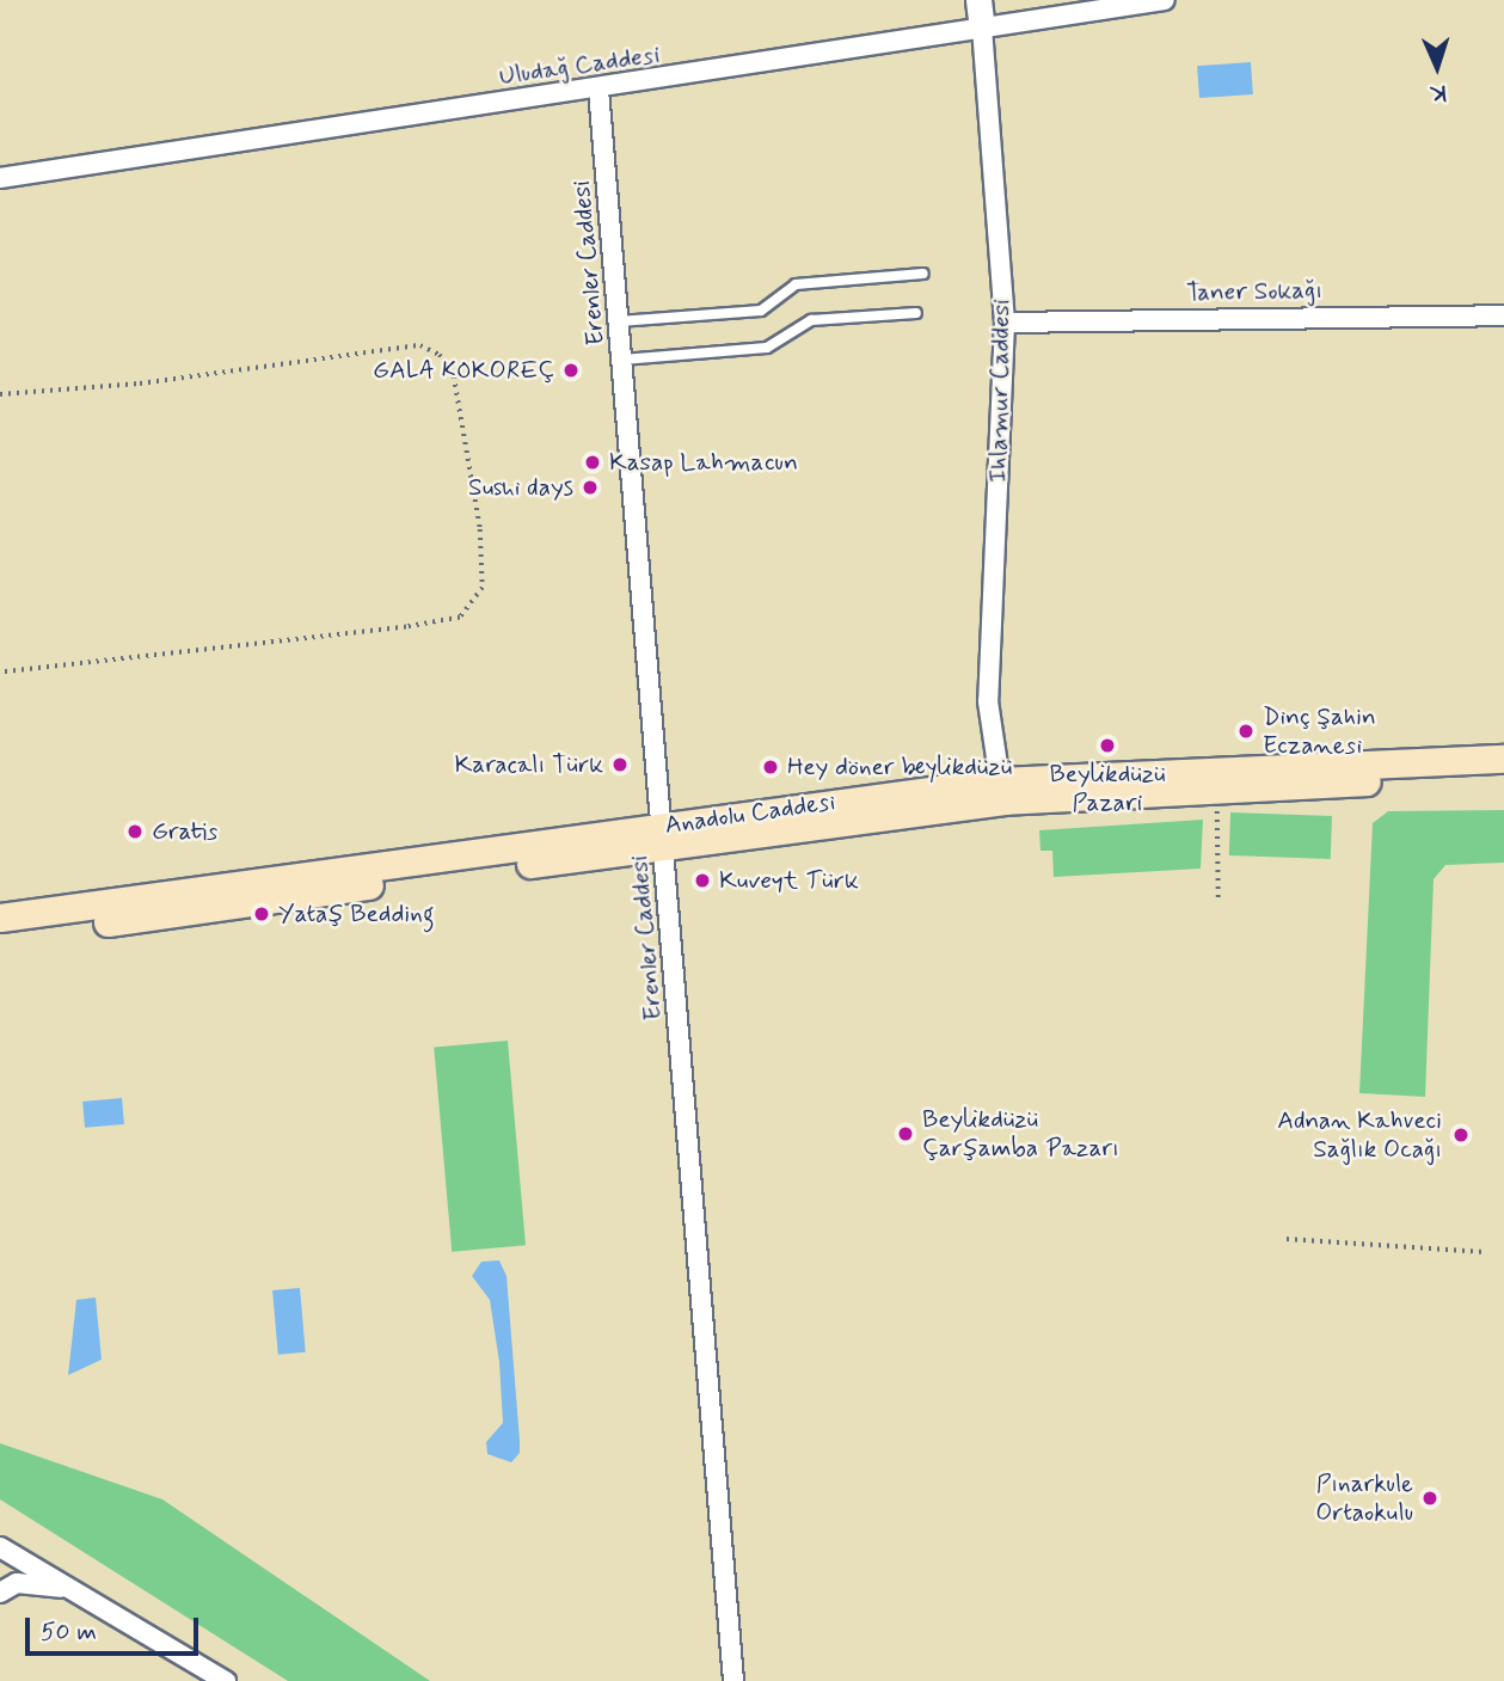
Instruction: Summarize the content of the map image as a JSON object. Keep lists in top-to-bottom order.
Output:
{
  "streets": {
    "main road": ["Anadolu Caddesi"],
    "street": [
      "Uludağ Caddesi",
      "Erenler Caddesi",
      "Taner Sokağı",
      "Ihlamur Caddesi"
    ]
  },
  "crossings": [
    ["Uludağ Caddesi", "Erenler Caddesi"],
    ["Uludağ Caddesi", "Ihlamur Caddesi"],
    ["Erenler Caddesi", "Anadolu Caddesi"],
    ["Taner Sokağı", "Ihlamur Caddesi"],
    ["Ihlamur Caddesi", "Anadolu Caddesi"]
  ],
  "places": [
    "GALA KOKOREÇ",
    "Kasap Lahmacun",
    "Sushi days",
    "Dinç Şahin Eczanesi",
    "Beylikdüzü Pazari",
    "Karacalı Türk",
    "Hey döner beylikdüzü",
    "Gratis",
    "Kuveyt Türk",
    "Yataş Bedding",
    "Beylikdüzü Çarşamba Pazarı",
    "Adnan Kahveci Sağlık Ocağı",
    "Pınarkule Ortaokulu"
  ],
  "scale_bar": "50 m",
  "north": "bottom"
}
